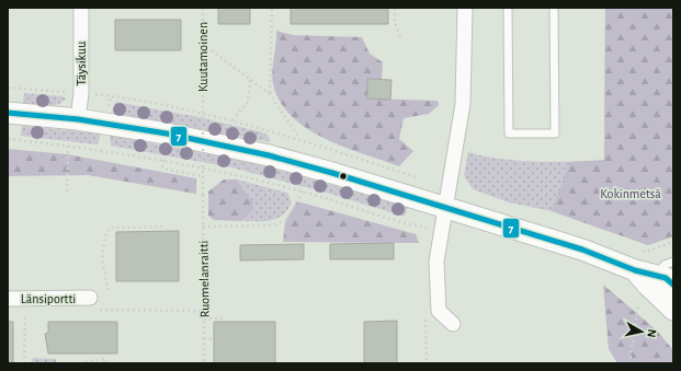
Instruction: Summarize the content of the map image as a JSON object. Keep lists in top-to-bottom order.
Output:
{
  "streets": {
    "street": ["Täysikuu", "Länsiportti"],
    "path": ["Kuutamoinen", "Ruomelanraitti"]
  },
  "crossings": [
    ["Kuutamoinen", "Ruomelanraitti"]
  ],
  "parks": ["Kokinmetsä"],
  "lines": ["transit line 7"],
  "north": "right"
}
